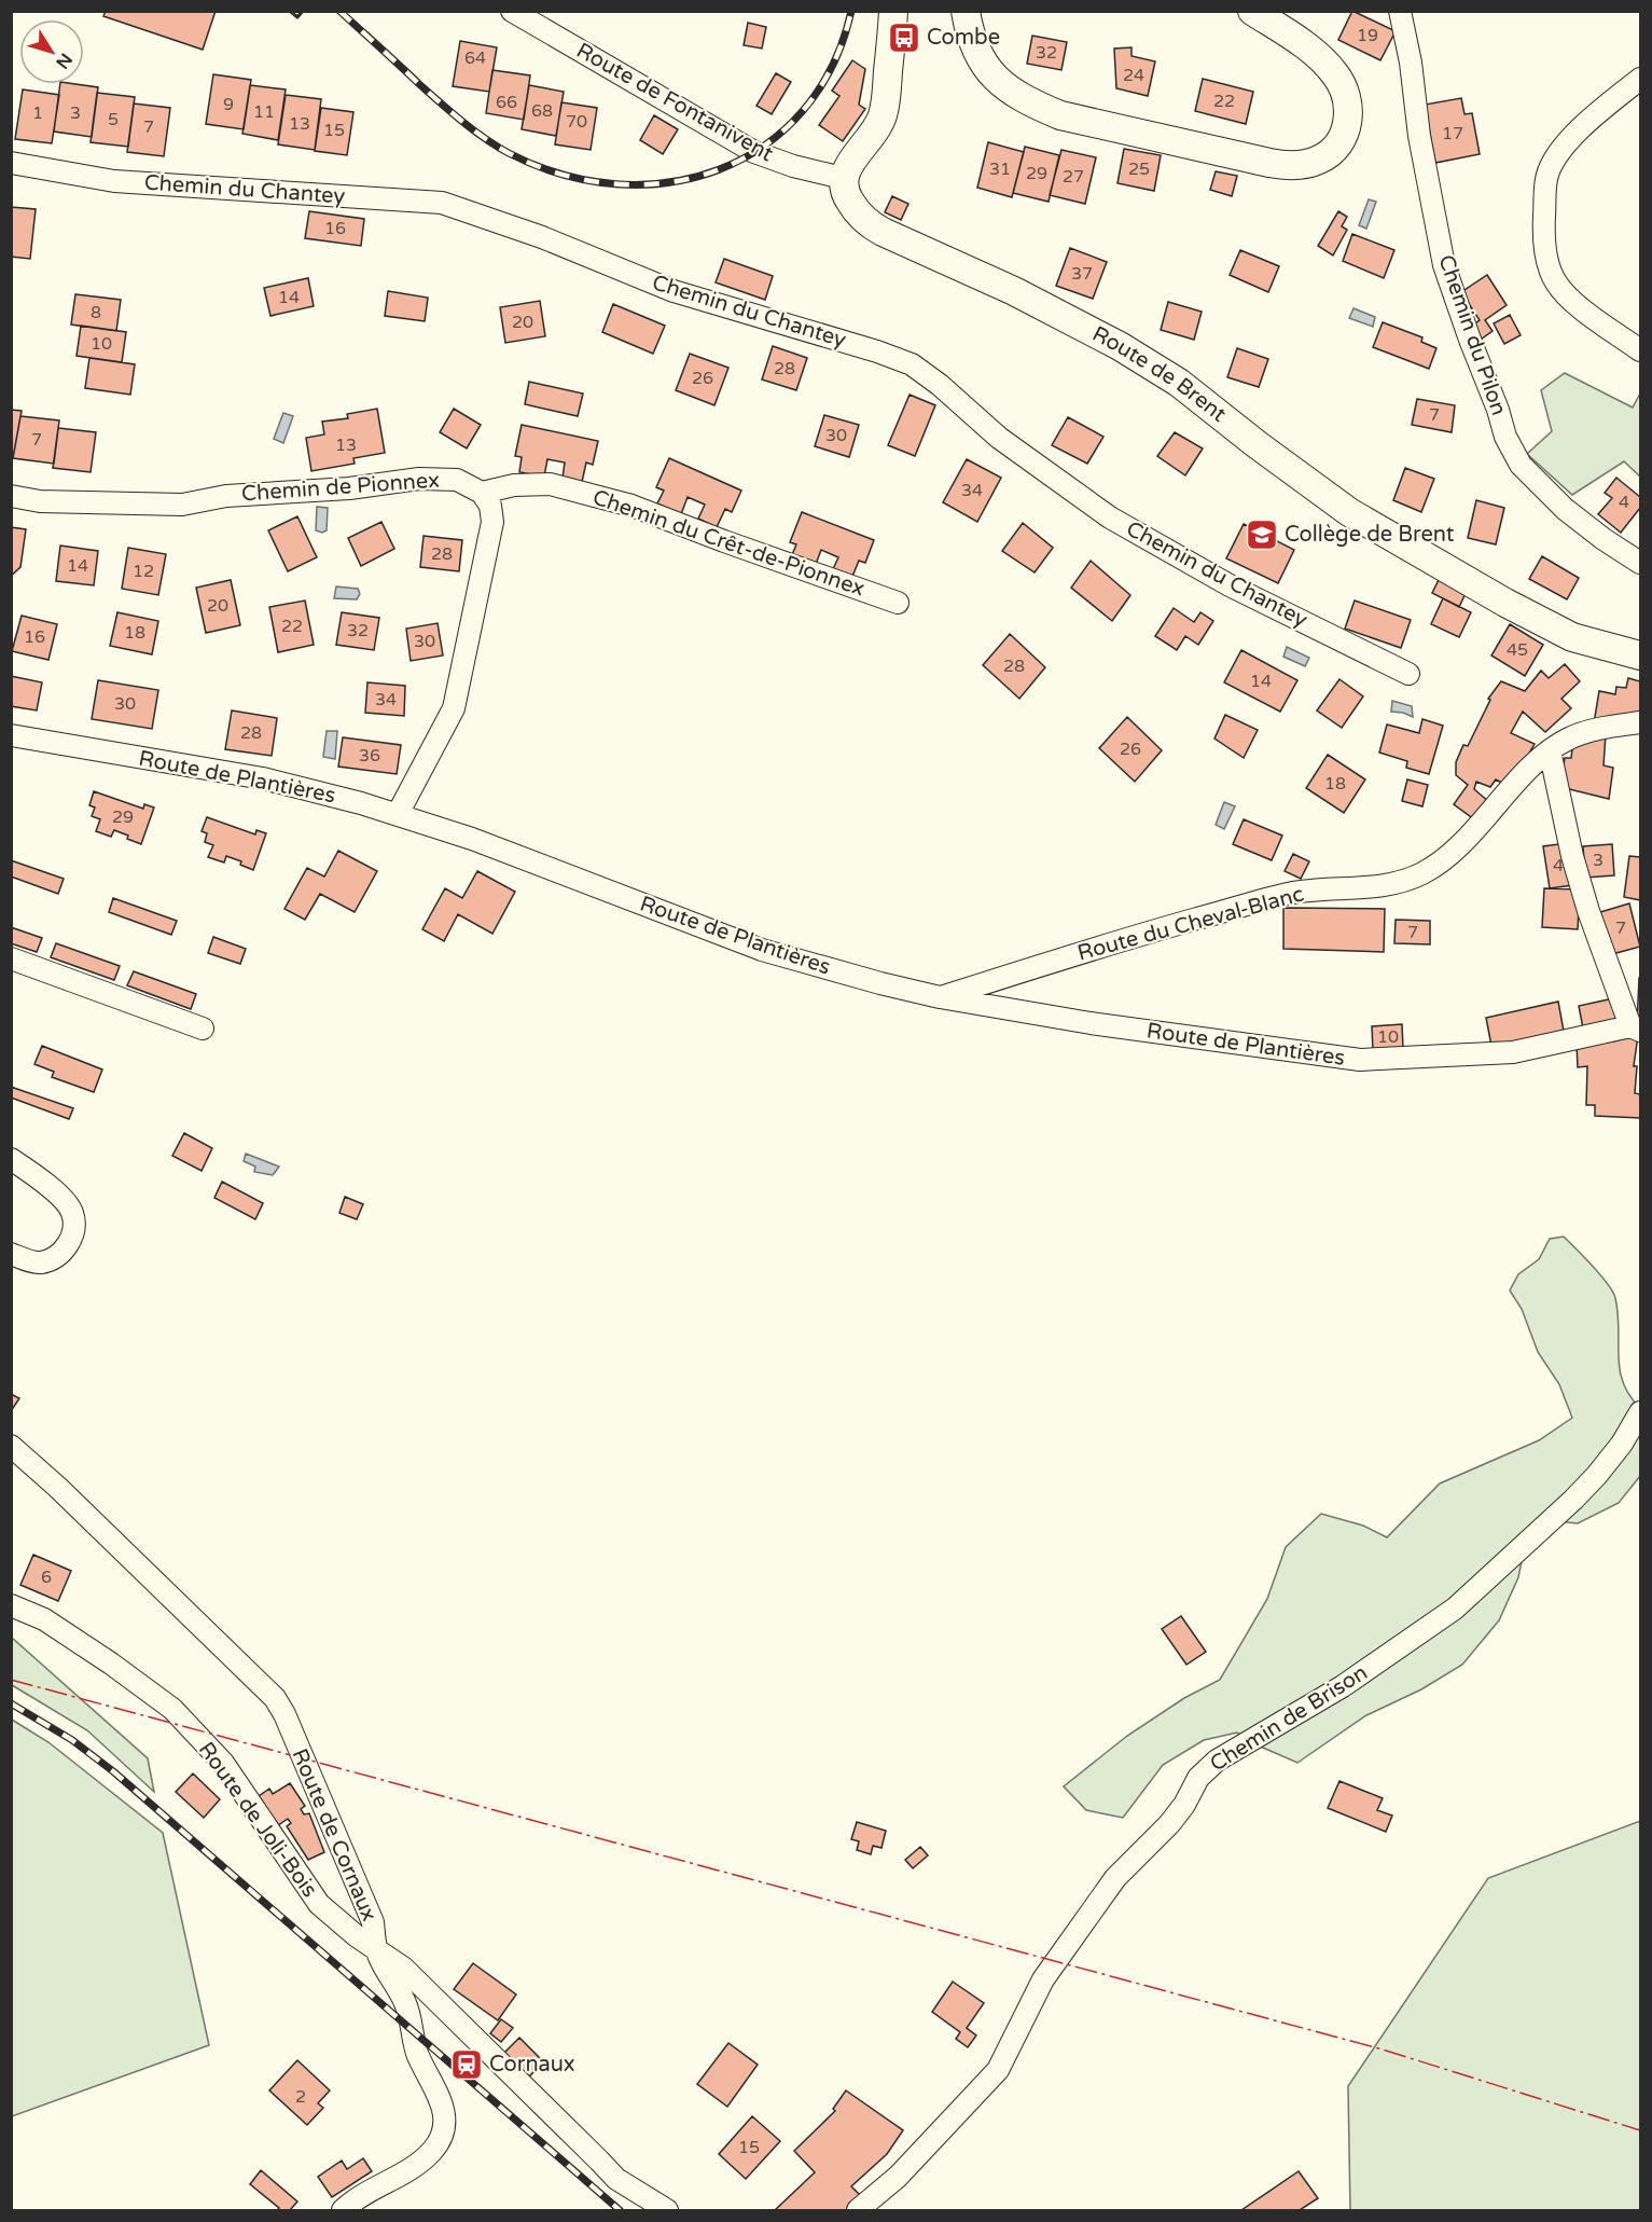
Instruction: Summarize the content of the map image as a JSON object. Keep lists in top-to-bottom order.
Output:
{
  "streets": {
    "main road": ["Route de Brent"],
    "street": [
      "Route de Fontanivent",
      "Chemin du Chantey",
      "Chemin du Pilon",
      "Chemin de Pionnex",
      "Chemin du Crêt-de-Pionnex",
      "Route de Plantières",
      "Route du Cheval-Blanc",
      "Chemin de Brison",
      "Route de Joli-Bois",
      "Route de Cornaux"
    ]
  },
  "crossings": [
    ["Route de Fontanivent", "Route de Brent"],
    ["Chemin de Pionnex", "Chemin du Crêt-de-Pionnex"],
    ["Route de Plantières", "Route du Cheval-Blanc"],
    ["Route de Joli-Bois", "Route de Cornaux"]
  ],
  "places": {
    "bus stop": ["Combe"],
    "school or university": ["Collège de Brent"],
    "station": ["Cornaux"]
  },
  "house_numbers": [
    "19",
    "32",
    "64",
    "24",
    "22",
    "66",
    "9",
    "68",
    "11",
    "1",
    "3",
    "5",
    "70",
    "13",
    "7",
    "15",
    "17",
    "31",
    "25",
    "29",
    "27",
    "16",
    "37",
    "14",
    "8",
    "20",
    "10",
    "28",
    "26",
    "7",
    "30",
    "7",
    "13",
    "34",
    "4",
    "28",
    "14",
    "12",
    "20",
    "22",
    "32",
    "18",
    "16",
    "30",
    "45",
    "28",
    "14",
    "34",
    "30",
    "28",
    "26",
    "36",
    "18",
    "29",
    "3",
    "4",
    "7",
    "7",
    "10",
    "6",
    "2",
    "15"
  ],
  "north": "bottom right"
}
